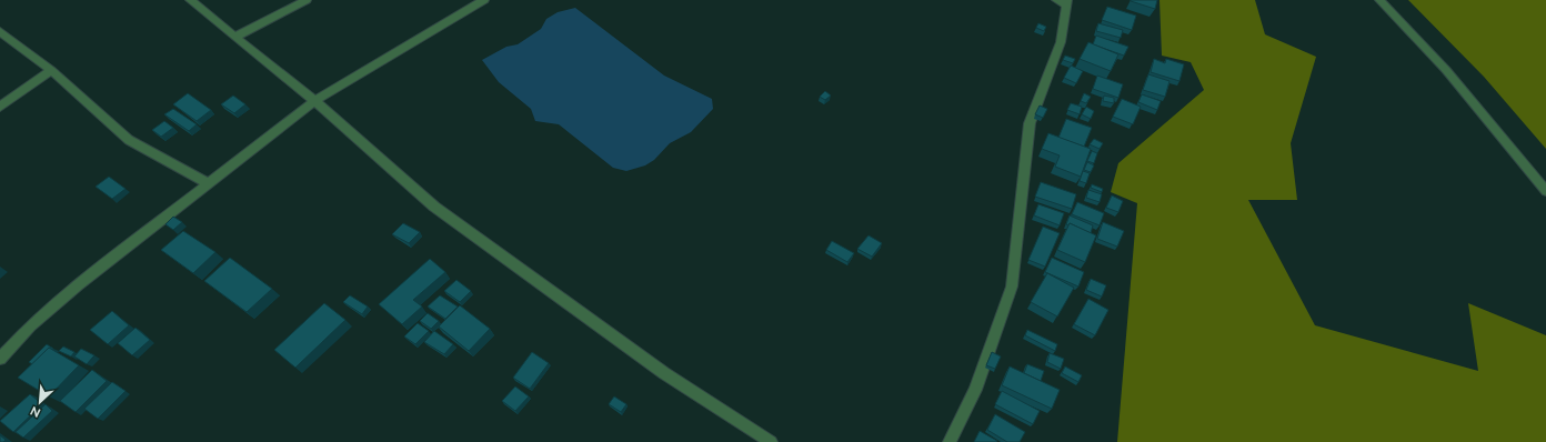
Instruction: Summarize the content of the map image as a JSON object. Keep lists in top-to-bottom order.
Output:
{
  "north": "bottom left"
}
